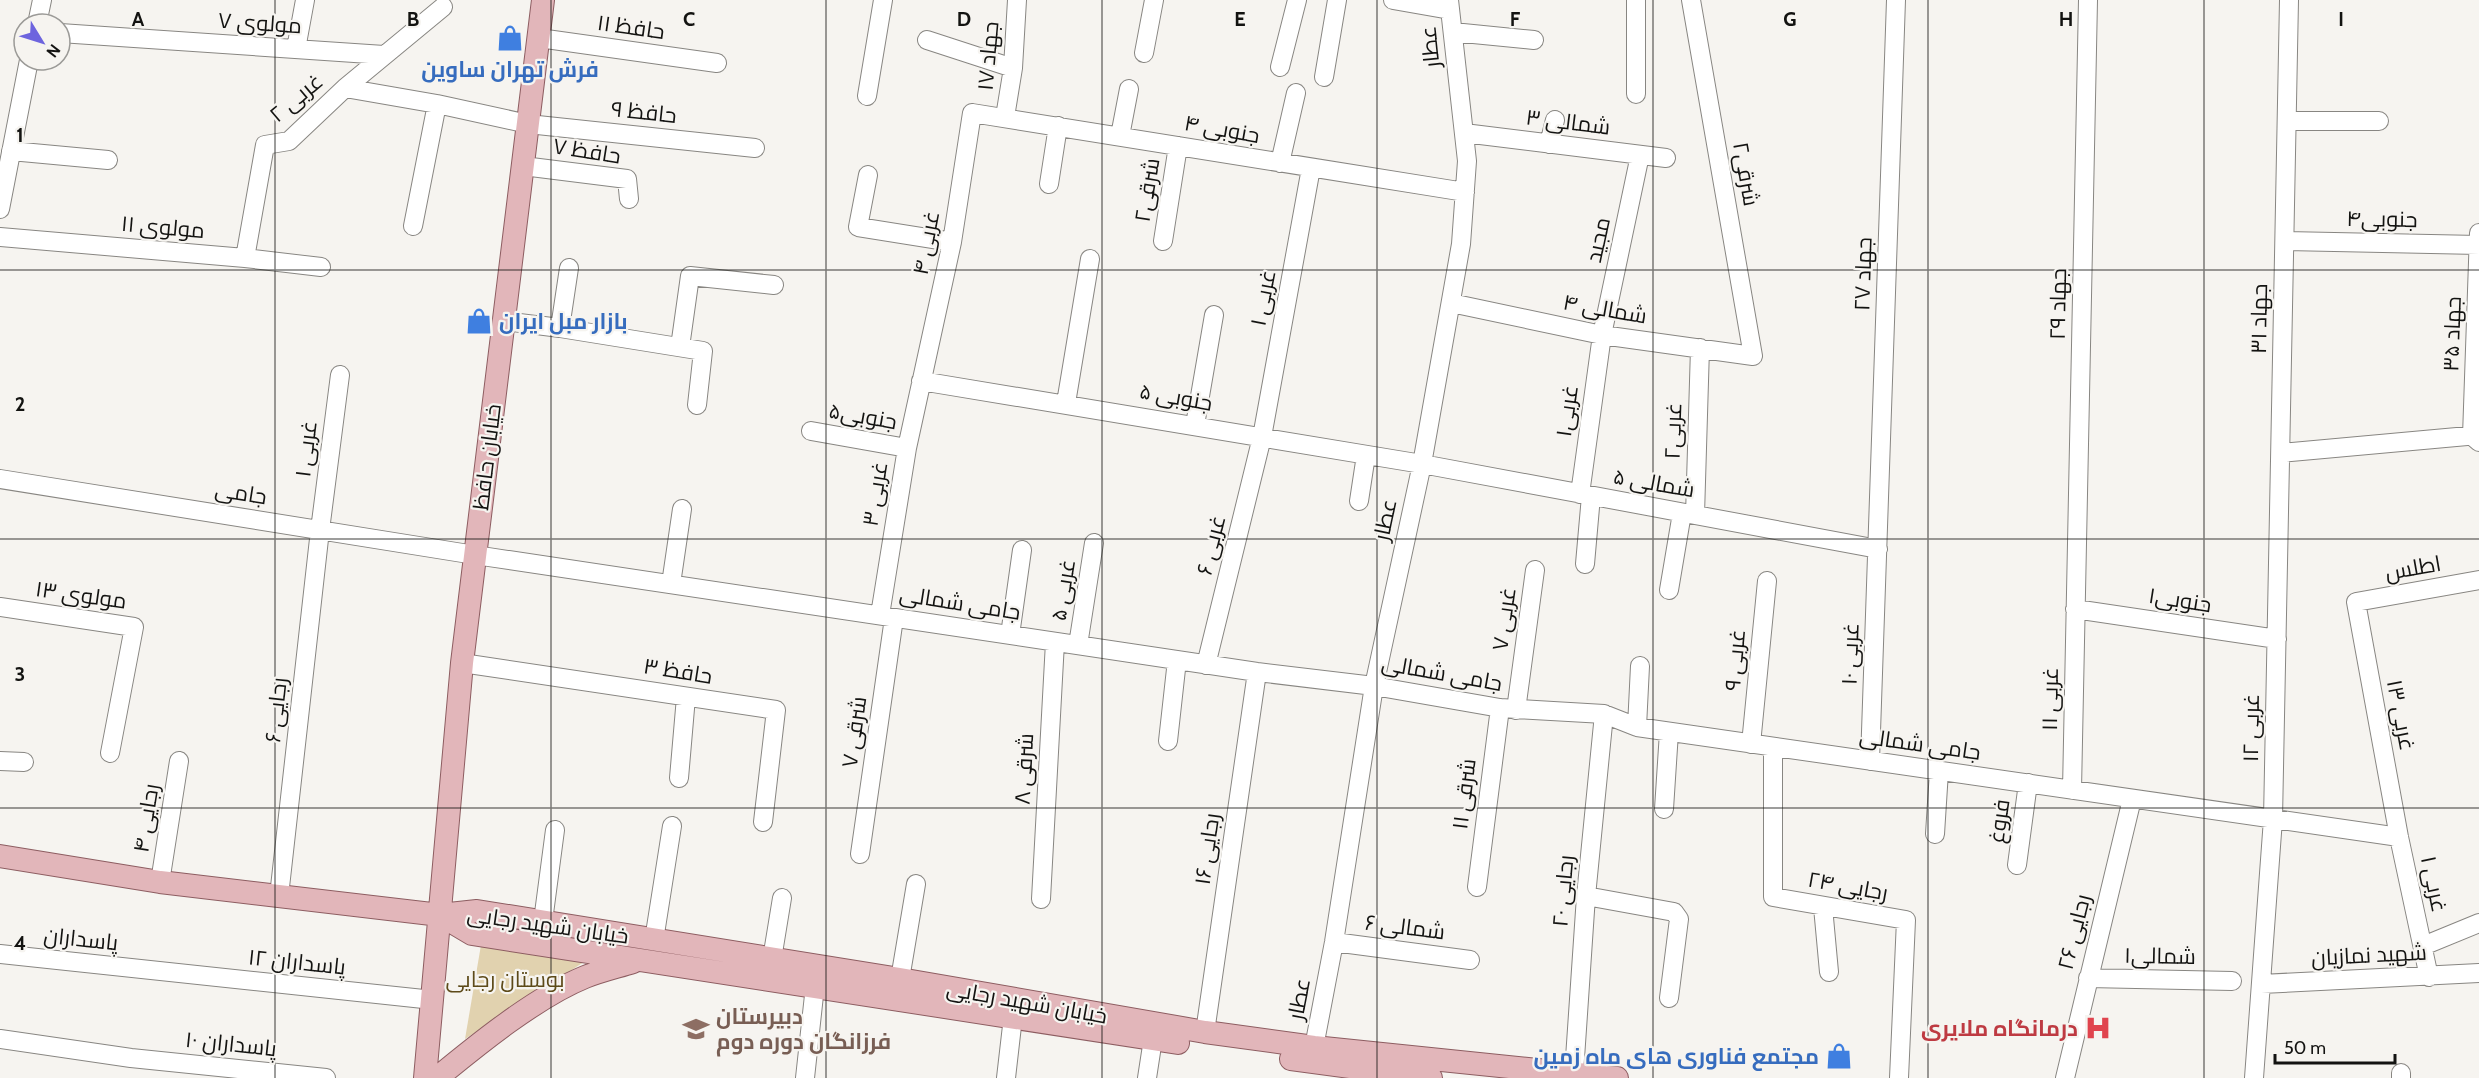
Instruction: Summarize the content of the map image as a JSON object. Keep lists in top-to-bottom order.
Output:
{
  "streets": {
    "main road": ["خیابان حافظ", "خیابان شهید رجایی"],
    "street": [
      "مولوی ۷",
      "حافظ ۱۱",
      "عطار",
      "جهاد ۱۷",
      "غربی ۲",
      "حافظ ۹",
      "شمالی ۳",
      "جنوبی ۴",
      "حافظ ۷",
      "شرقی۲",
      "جنوبی۴",
      "مولوی ۱۱",
      "مجید",
      "غربی ۴",
      "جهاد ۲۷",
      "غربی ۱",
      "جهاد ۲۹",
      "شمالی ۴",
      "جهاد ۳۱",
      "جهاد ۳۵",
      "جنوبی ۵",
      "غربی۱",
      "جنوبی۵",
      "غربی۲",
      "شمالی ۵",
      "جامی",
      "غربی ۳",
      "غربی ۶",
      "اطلس",
      "غربی ۵",
      "مولوی ۱۳",
      "جنوبی۱",
      "جامی شمالی",
      "غربی ۷",
      "غربی ۱۰",
      "غربی ۹",
      "حافظ ۳",
      "غربی ۱۱",
      "رجایی ۶",
      "غربی ۱۳",
      "غربی ۱۲",
      "شرقی ۷",
      "شرقی ۸",
      "شرقی ۱۱",
      "رجایی ۴",
      "فروغ",
      "رجایی ۱۶",
      "رجایی ۲۴",
      "رجایی ۲۰",
      "شمالی ۶",
      "رجایی ۲۶",
      "پاسداران",
      "شهید نمازیان",
      "شمالی۱",
      "پاسداران ۱۲",
      "پاسداران ۱۰"
    ]
  },
  "crossings": [
    ["مولوی ۷", "غربی ۲"],
    ["حافظ ۱۱", "خیابان حافظ"],
    ["عطار", "شمالی ۳"],
    ["عطار", "جنوبی ۴"],
    ["عطار", "شمالی ۴"],
    ["عطار", "جنوبی ۵"],
    ["عطار", "شمالی ۵"],
    ["عطار", "جامی شمالی"],
    ["عطار", "خیابان شهید رجایی"],
    ["عطار", "شمالی ۶"],
    ["جهاد ۱۷", "جنوبی ۴"],
    ["غربی ۲", "حافظ ۹"],
    ["غربی ۲", "مولوی ۱۱"],
    ["حافظ ۹", "خیابان حافظ"],
    ["شمالی ۳", "مجید"],
    ["جنوبی ۴", "شرقی۲"],
    ["جنوبی ۴", "غربی ۴"],
    ["جنوبی ۴", "غربی ۱"],
    ["حافظ ۷", "خیابان حافظ"],
    ["شرقی۲", "شمالی ۴"],
    ["جنوبی۴", "جهاد ۳۱"],
    ["جنوبی۴", "جهاد ۳۵"],
    ["مجید", "شمالی ۴"],
    ["مجید", "غربی۱"],
    ["غربی ۴", "جنوبی ۵"],
    ["غربی ۴", "غربی ۳"],
    ["جهاد ۲۷", "شمالی ۵"],
    ["جهاد ۲۷", "غربی ۱۰"],
    ["غربی ۱", "جنوبی ۵"],
    ["غربی ۱", "جامی"],
    ["غربی ۱", "غربی ۶"],
    ["غربی ۱", "جامی شمالی"],
    ["غربی ۱", "رجایی ۶"],
    ["غربی ۱", "غربی ۱۳"],
    ["غربی ۱", "شهید نمازیان"],
    ["جهاد ۲۹", "جنوبی۱"],
    ["جهاد ۲۹", "غربی ۱۱"],
    ["شمالی ۴", "غربی۱"],
    ["شمالی ۴", "غربی۲"],
    ["جهاد ۳۱", "جنوبی۱"],
    ["جهاد ۳۱", "غربی ۱۲"],
    ["جنوبی ۵", "شمالی ۵"],
    ["جنوبی ۵", "غربی ۳"],
    ["جنوبی ۵", "غربی ۶"],
    ["غربی۱", "شمالی ۵"],
    ["جنوبی۵", "غربی ۳"],
    ["غربی۲", "شمالی ۵"],
    ["خیابان حافظ", "جامی"],
    ["خیابان حافظ", "جامی شمالی"],
    ["خیابان حافظ", "حافظ ۳"],
    ["خیابان حافظ", "خیابان شهید رجایی"],
    ["خیابان حافظ", "پاسداران ۱۲"],
    ["شمالی ۵", "غربی ۱۰"],
    ["جامی", "جامی شمالی"],
    ["جامی", "رجایی ۶"],
    ["غربی ۳", "جامی شمالی"],
    ["غربی ۳", "شرقی ۷"],
    ["غربی ۶", "جامی شمالی"],
    ["اطلس", "غربی ۱۳"],
    ["غربی ۵", "جامی شمالی"],
    ["جنوبی۱", "غربی ۱۱"],
    ["جنوبی۱", "غربی ۱۲"],
    ["جامی شمالی", "غربی ۷"],
    ["جامی شمالی", "غربی ۱۰"],
    ["جامی شمالی", "غربی ۹"],
    ["جامی شمالی", "غربی ۱۱"],
    ["جامی شمالی", "غربی ۱۳"],
    ["جامی شمالی", "غربی ۱۲"],
    ["جامی شمالی", "شرقی ۷"],
    ["جامی شمالی", "شرقی ۸"],
    ["جامی شمالی", "شرقی ۱۱"],
    ["جامی شمالی", "فروغ"],
    ["جامی شمالی", "رجایی ۱۶"],
    ["جامی شمالی", "رجایی ۲۴"],
    ["جامی شمالی", "رجایی ۲۰"],
    ["جامی شمالی", "رجایی ۲۶"],
    ["غربی ۷", "شرقی ۱۱"],
    ["رجایی ۶", "خیابان شهید رجایی"],
    ["رجایی ۴", "خیابان شهید رجایی"],
    ["رجایی ۱۶", "خیابان شهید رجایی"],
    ["رجایی ۲۰", "خیابان شهید رجایی"],
    ["رجایی ۲۶", "شمالی۱"],
    ["پاسداران", "پاسداران ۱۲"]
  ],
  "parks": ["بوستان رجایی"],
  "places": {
    "shop": ["فرش تهران ساوین", "بازار مبل ایران", "مجتمع فناوری های ماه زمین"],
    "hospital": ["درمانگاه ملایری"],
    "school or university": ["دبیرستان فرزانگان دوره دوم"]
  },
  "scale_bar": "50 m",
  "north": "bottom right",
  "grid": {
    "columns": [
      "A",
      "B",
      "C",
      "D",
      "E",
      "F",
      "G",
      "H",
      "I"
    ],
    "rows": [
      "1",
      "2",
      "3",
      "4"
    ]
  }
}
